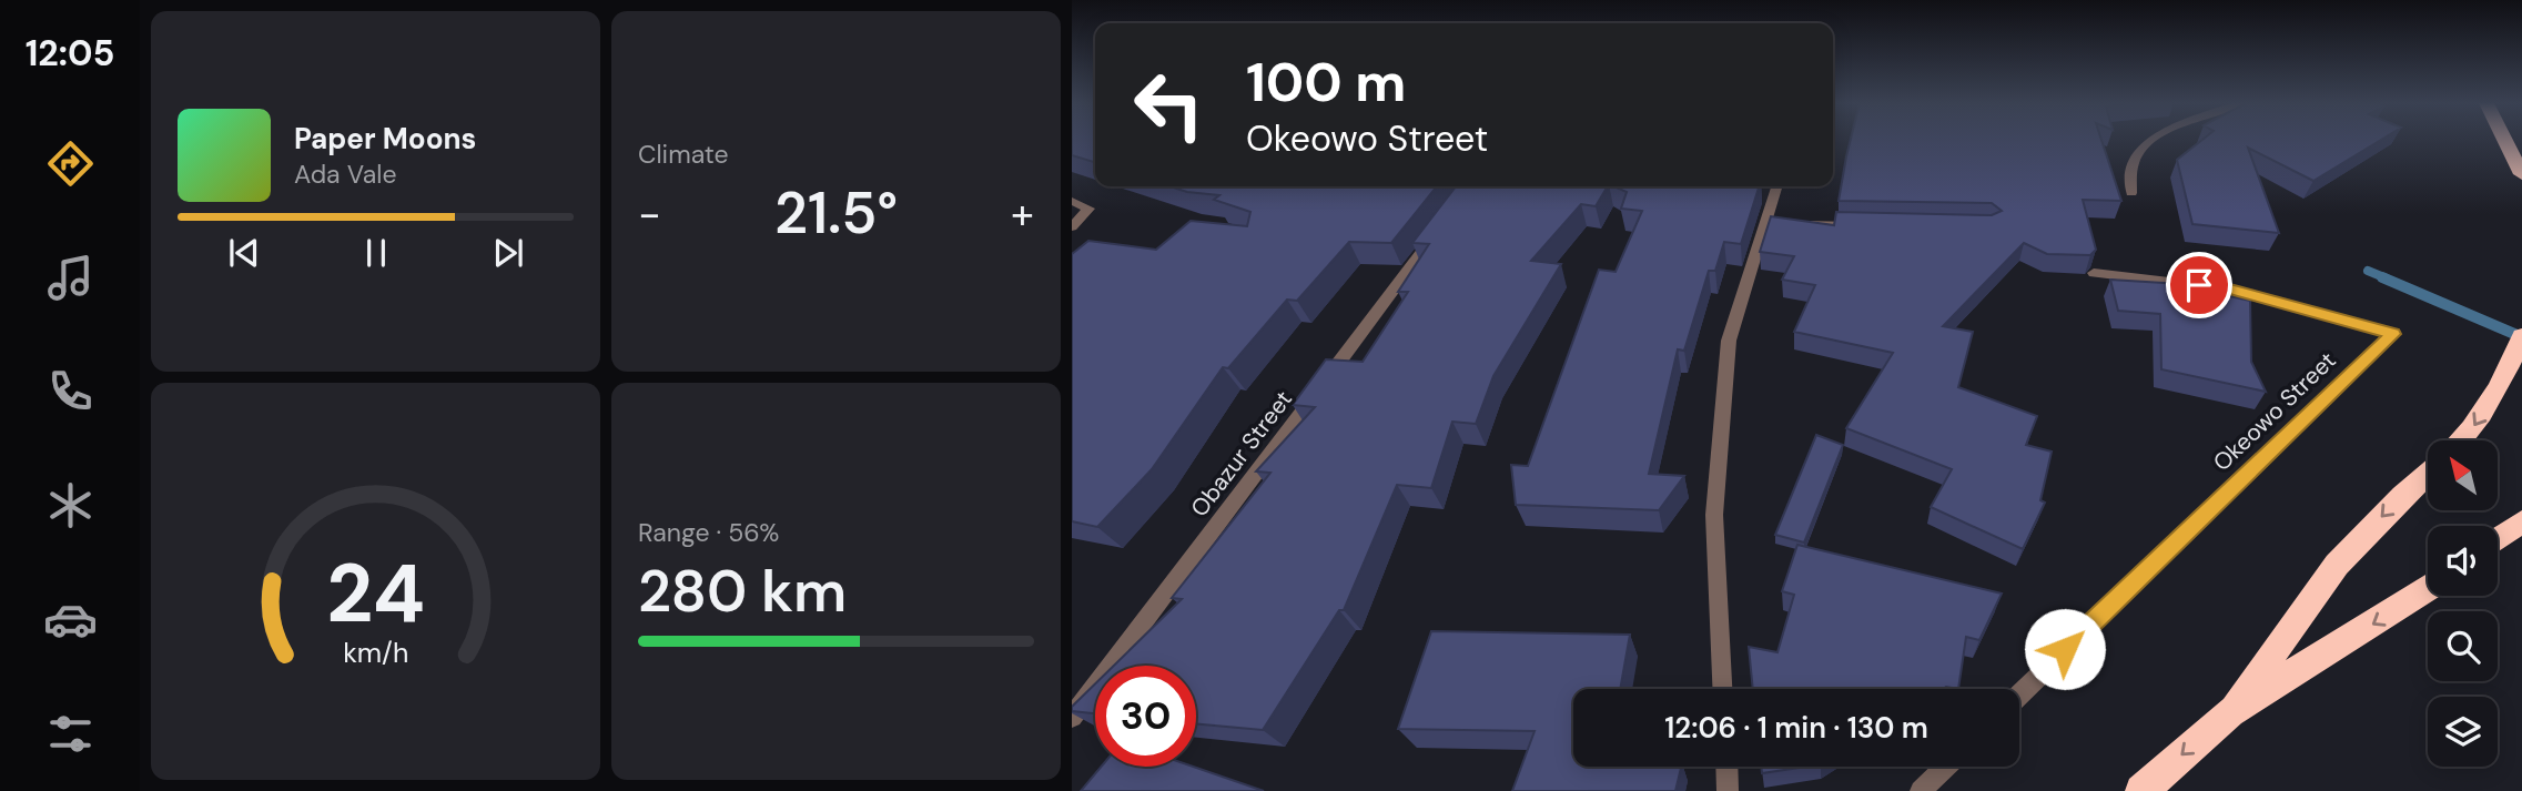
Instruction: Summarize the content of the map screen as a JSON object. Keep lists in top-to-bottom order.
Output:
{
  "streets": {
    "street": ["Okeowo Street", "Obazur Street"]
  },
  "north": "top left",
  "page": {
    "tabs": "12:05",
    "tile": [
      "Climate",
      ["Range · 56%", "280 km"]
    ],
    "turn": ["100 m", "Okeowo Street"],
    "song": ["Paper Moons", "Ada Vale"],
    "heat": ["−", "21.5°", "+"],
    "limit": "30",
    "trip": "12:06 · 1 min · 130 m",
    "gauge": ["24", "km/h"]
  }
}
